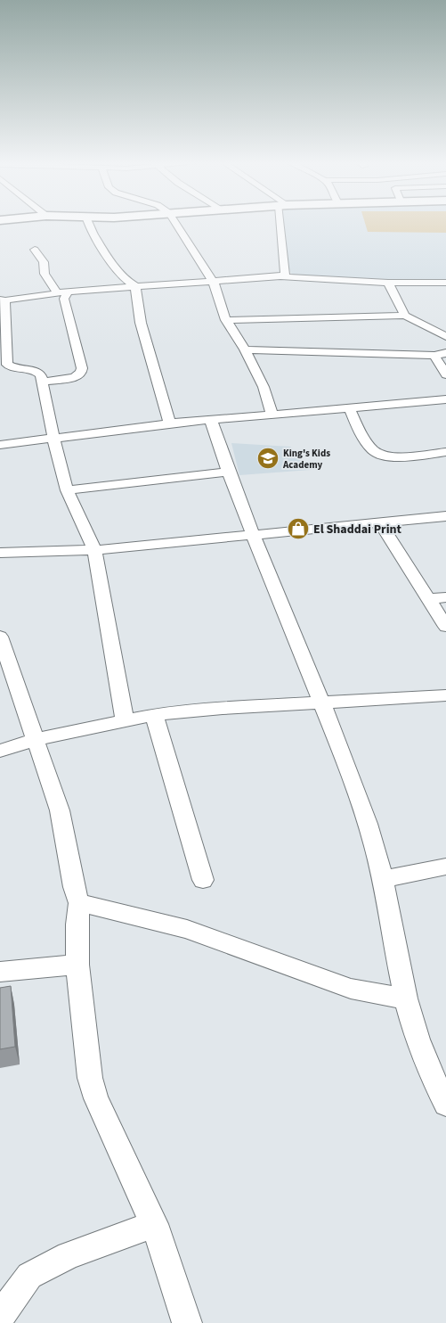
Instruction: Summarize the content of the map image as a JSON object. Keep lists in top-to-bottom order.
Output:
{
  "places": {
    "school or university": ["King's Kids Academy"],
    "shop": ["El Shaddai Print"]
  }
}
